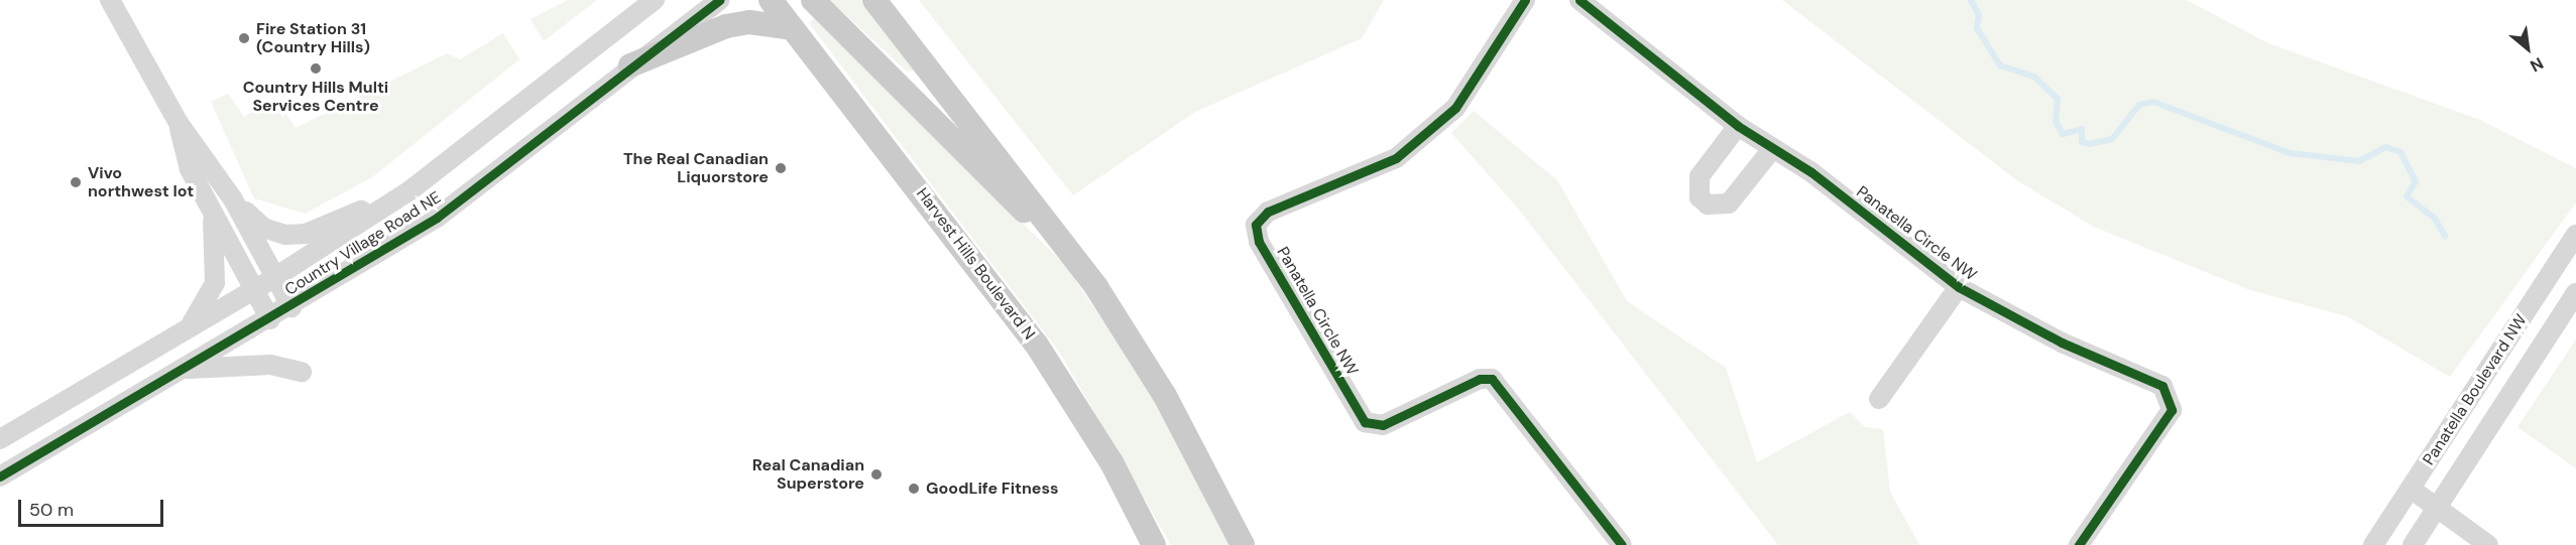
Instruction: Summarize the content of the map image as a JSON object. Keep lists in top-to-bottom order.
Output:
{
  "streets": {
    "main road": ["Harvest Hills Boulevard N"],
    "street": ["Panatella Circle NW", "Country Village Road NE", "Panatella Boulevard NW"]
  },
  "places": [
    "Fire Station 31 (Country Hills)",
    "Country Hills Multi Services Centre",
    "The Real Canadian Liquorstore",
    "Vivo northwest lot",
    "Real Canadian Superstore",
    "GoodLife Fitness"
  ],
  "scale_bar": "50 m",
  "north": "bottom right"
}
